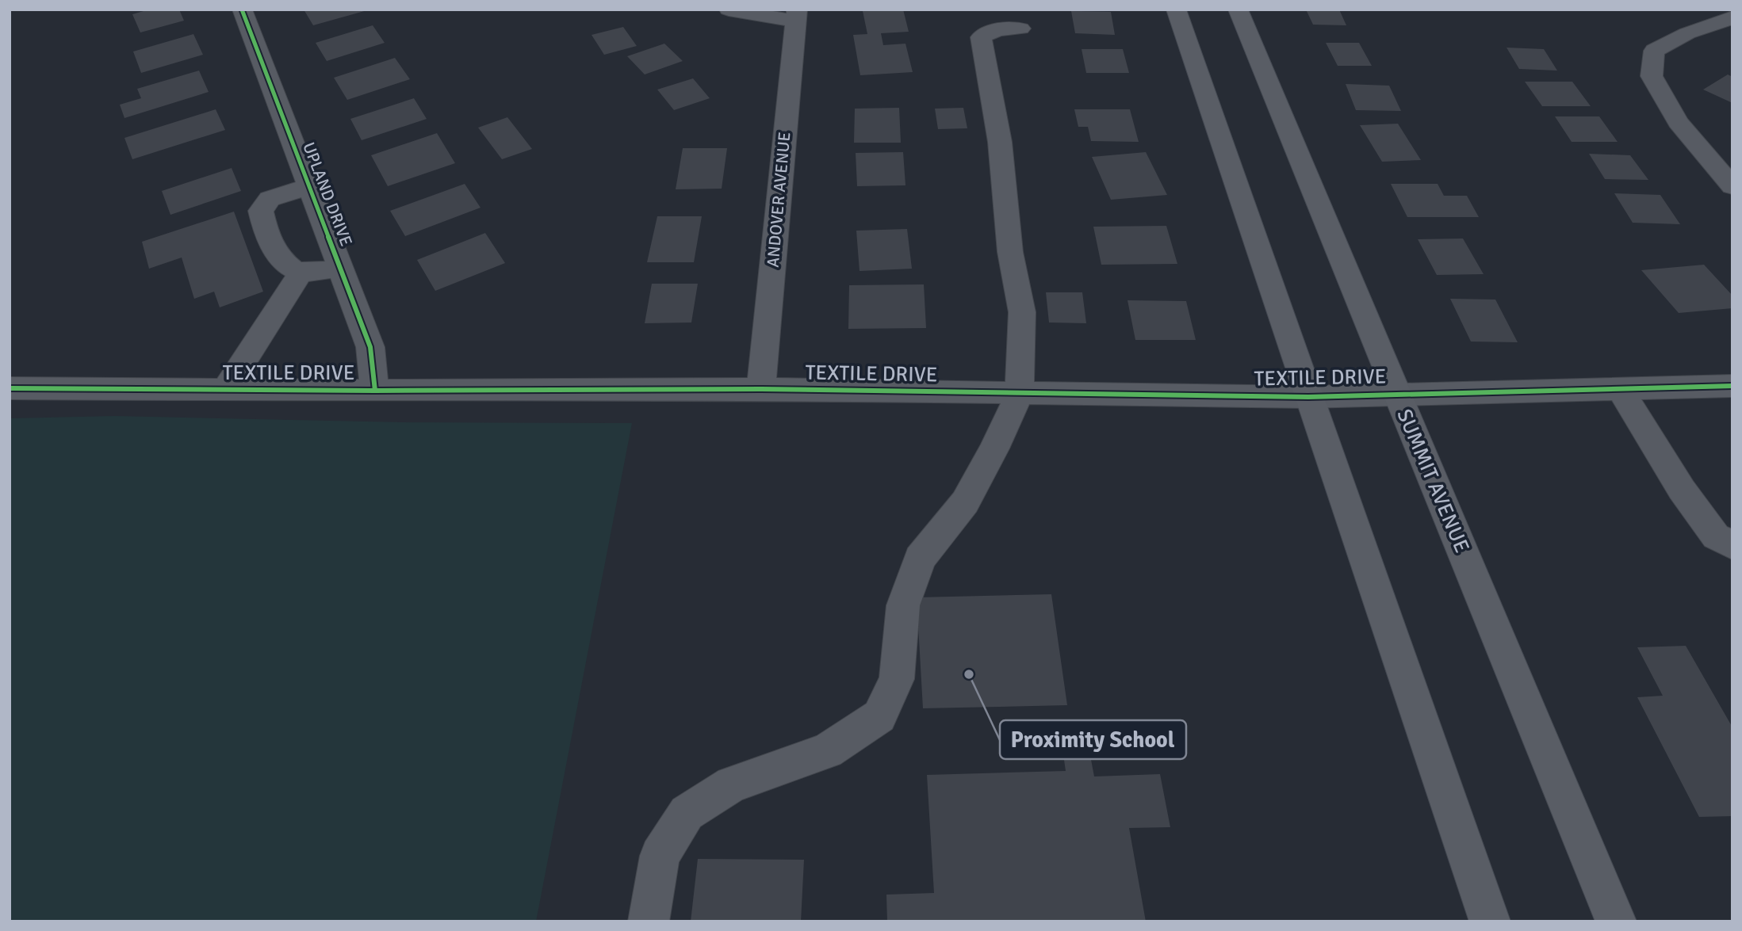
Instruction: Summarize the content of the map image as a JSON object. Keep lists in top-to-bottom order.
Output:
{
  "streets": {
    "main road": ["SUMMIT AVENUE"],
    "street": ["UPLAND DRIVE", "ANDOVER AVENUE", "TEXTILE DRIVE"]
  },
  "crossings": [
    ["UPLAND DRIVE", "TEXTILE DRIVE"],
    ["ANDOVER AVENUE", "TEXTILE DRIVE"],
    ["TEXTILE DRIVE", "SUMMIT AVENUE"]
  ],
  "places": ["Proximity School"]
}
